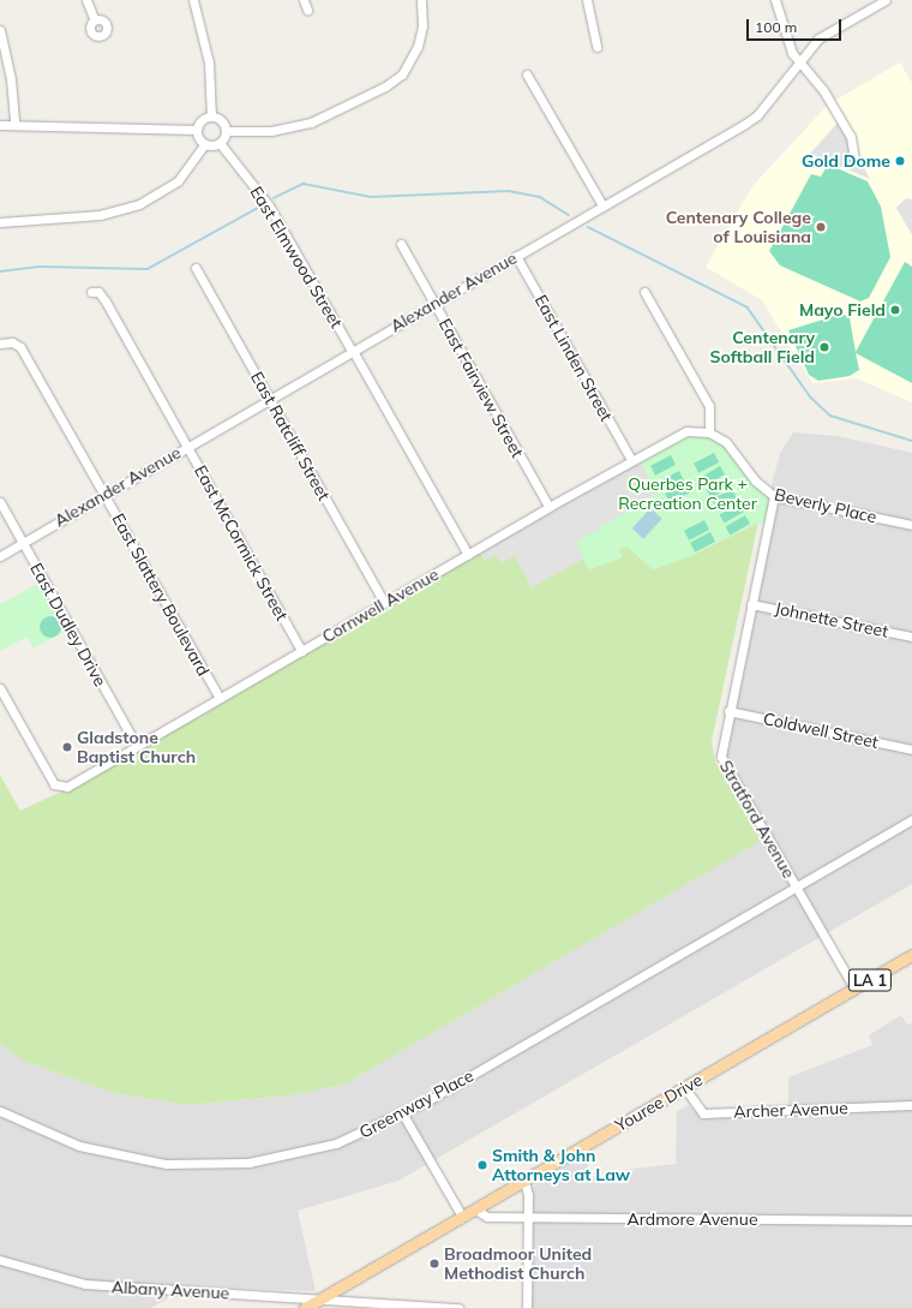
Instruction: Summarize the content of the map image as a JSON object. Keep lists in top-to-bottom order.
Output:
{
  "streets": {
    "main road": ["LA 1", "Youree Drive"],
    "street": [
      "East Elmwood Street",
      "Alexander Avenue",
      "East Linden Street",
      "East Fairview Street",
      "East Ratcliff Street",
      "Beverly Place",
      "East McCormick Street",
      "East Slattery Boulevard",
      "Cornwell Avenue",
      "Johnette Street",
      "East Dudley Drive",
      "Coldwell Street",
      "Stratford Avenue",
      "Greenway Place",
      "Archer Avenue",
      "Ardmore Avenue",
      "Albany Avenue"
    ]
  },
  "crossings": [
    ["East Elmwood Street", "Alexander Avenue"],
    ["East Elmwood Street", "Cornwell Avenue"],
    ["Alexander Avenue", "East Linden Street"],
    ["Alexander Avenue", "East Fairview Street"],
    ["Alexander Avenue", "East Ratcliff Street"],
    ["Alexander Avenue", "East McCormick Street"],
    ["Alexander Avenue", "East Slattery Boulevard"],
    ["Alexander Avenue", "East Dudley Drive"],
    ["East Linden Street", "Cornwell Avenue"],
    ["East Fairview Street", "Cornwell Avenue"],
    ["East Ratcliff Street", "Cornwell Avenue"],
    ["Beverly Place", "Cornwell Avenue"],
    ["Beverly Place", "Stratford Avenue"],
    ["East McCormick Street", "Cornwell Avenue"],
    ["East Slattery Boulevard", "Cornwell Avenue"],
    ["Cornwell Avenue", "East Dudley Drive"],
    ["Johnette Street", "Stratford Avenue"],
    ["Coldwell Street", "Stratford Avenue"],
    ["Stratford Avenue", "Youree Drive"],
    ["Stratford Avenue", "Greenway Place"],
    ["Youree Drive", "Archer Avenue"],
    ["Youree Drive", "Ardmore Avenue"],
    ["Youree Drive", "Albany Avenue"]
  ],
  "parks": ["Querbes Park + Recreation Center"],
  "places": [
    "Gold Dome",
    "Centenary College of Louisiana",
    "Mayo Field",
    "Centenary Softball Field",
    "Gladstone Baptist Church",
    "Smith & John Attorneys at Law",
    "Broadmoor United Methodist Church"
  ],
  "scale_bar": "100 m"
}
